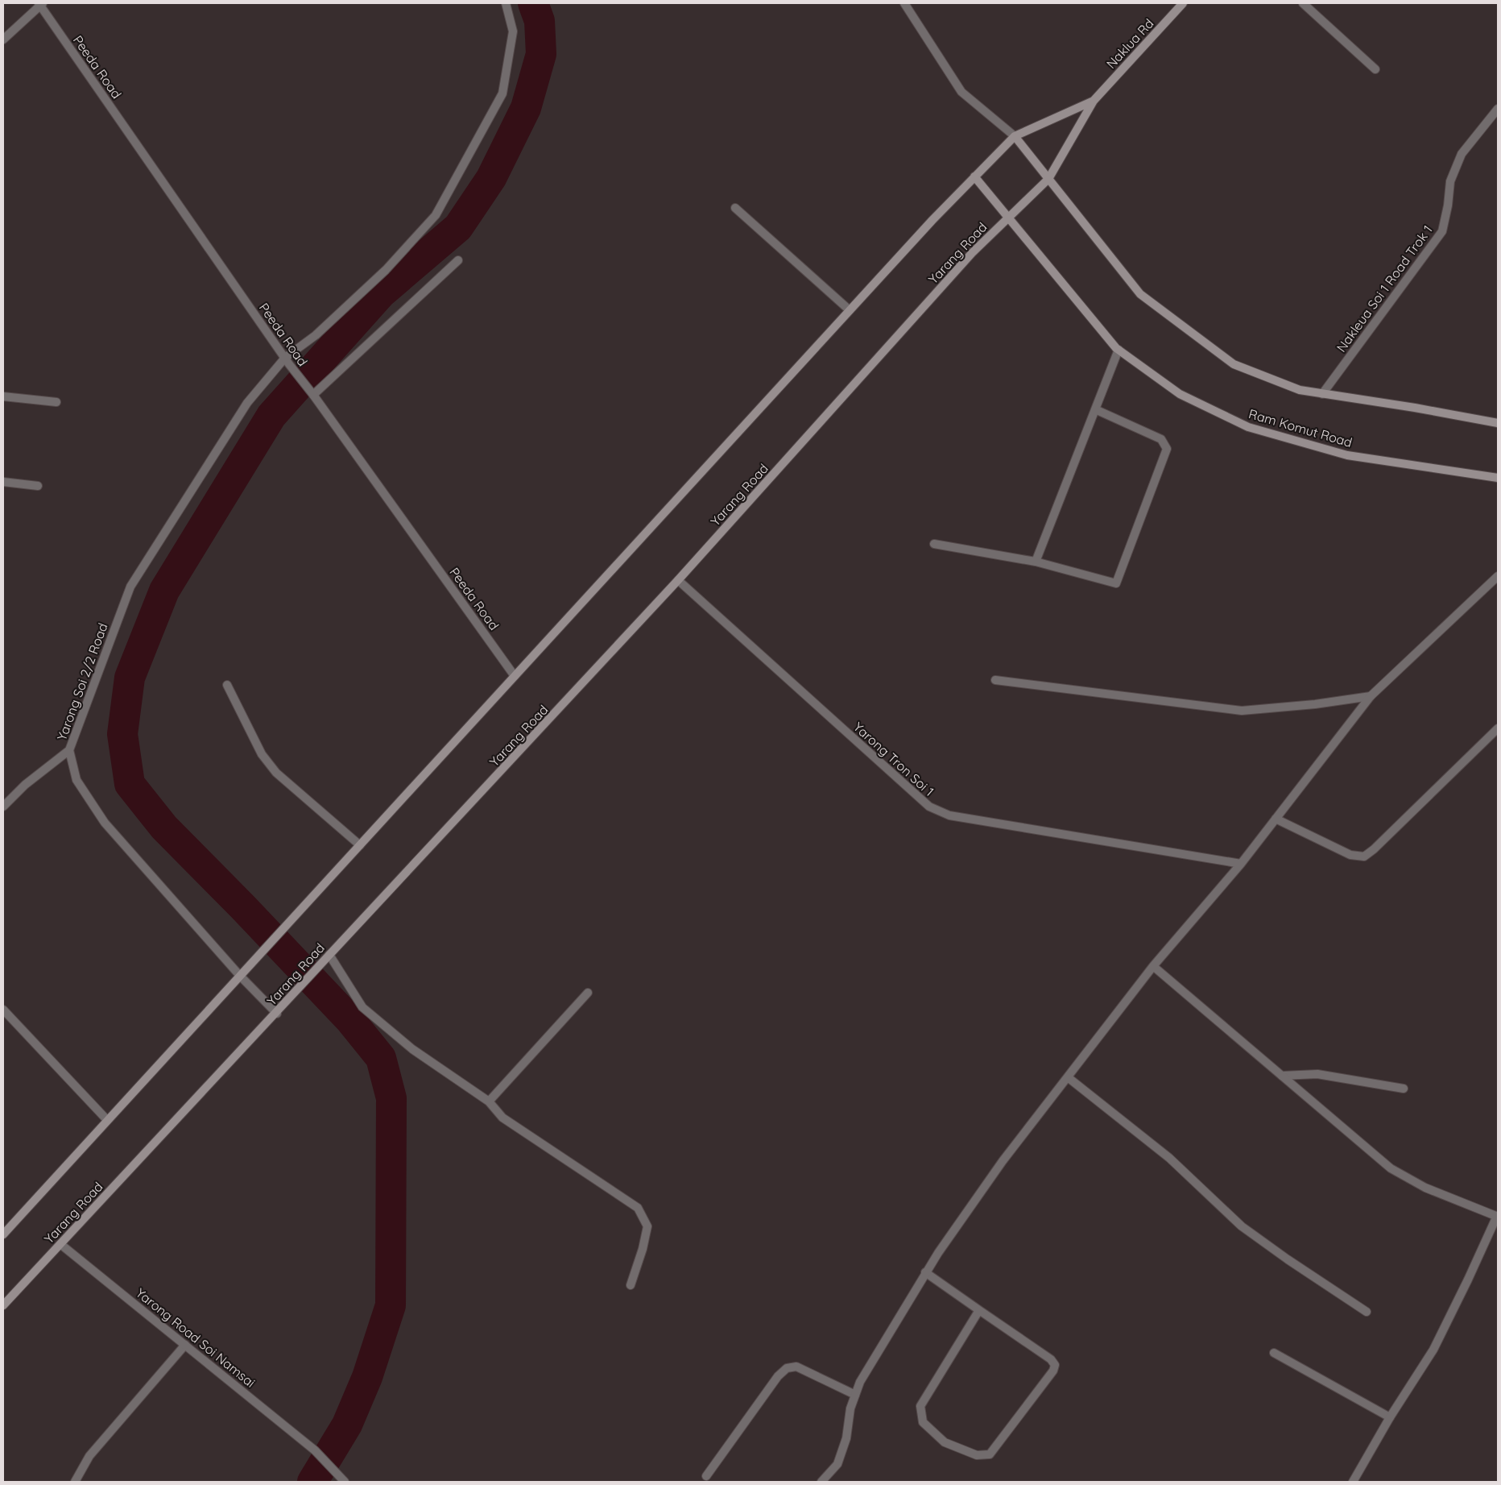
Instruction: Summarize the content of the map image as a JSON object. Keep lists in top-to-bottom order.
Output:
{
  "streets": {
    "main road": ["Naklua Rd", "Yarang Road", "Ram Komut Road"],
    "street": [
      "Peeda Road",
      "Nakleua Soi 1 Road Trok 1",
      "Yarong Soi 2/2 Road",
      "Yarong Tron Soi 1",
      "Yarong Road Soi Namsai"
    ]
  },
  "crossings": [
    ["Naklua Rd", "Yarang Road"],
    ["Peeda Road", "Yarong Soi 2/2 Road"],
    ["Yarang Road", "Ram Komut Road"],
    ["Yarang Road", "Yarong Soi 2/2 Road"],
    ["Yarang Road", "Yarong Tron Soi 1"],
    ["Yarang Road", "Yarong Road Soi Namsai"]
  ]
}
